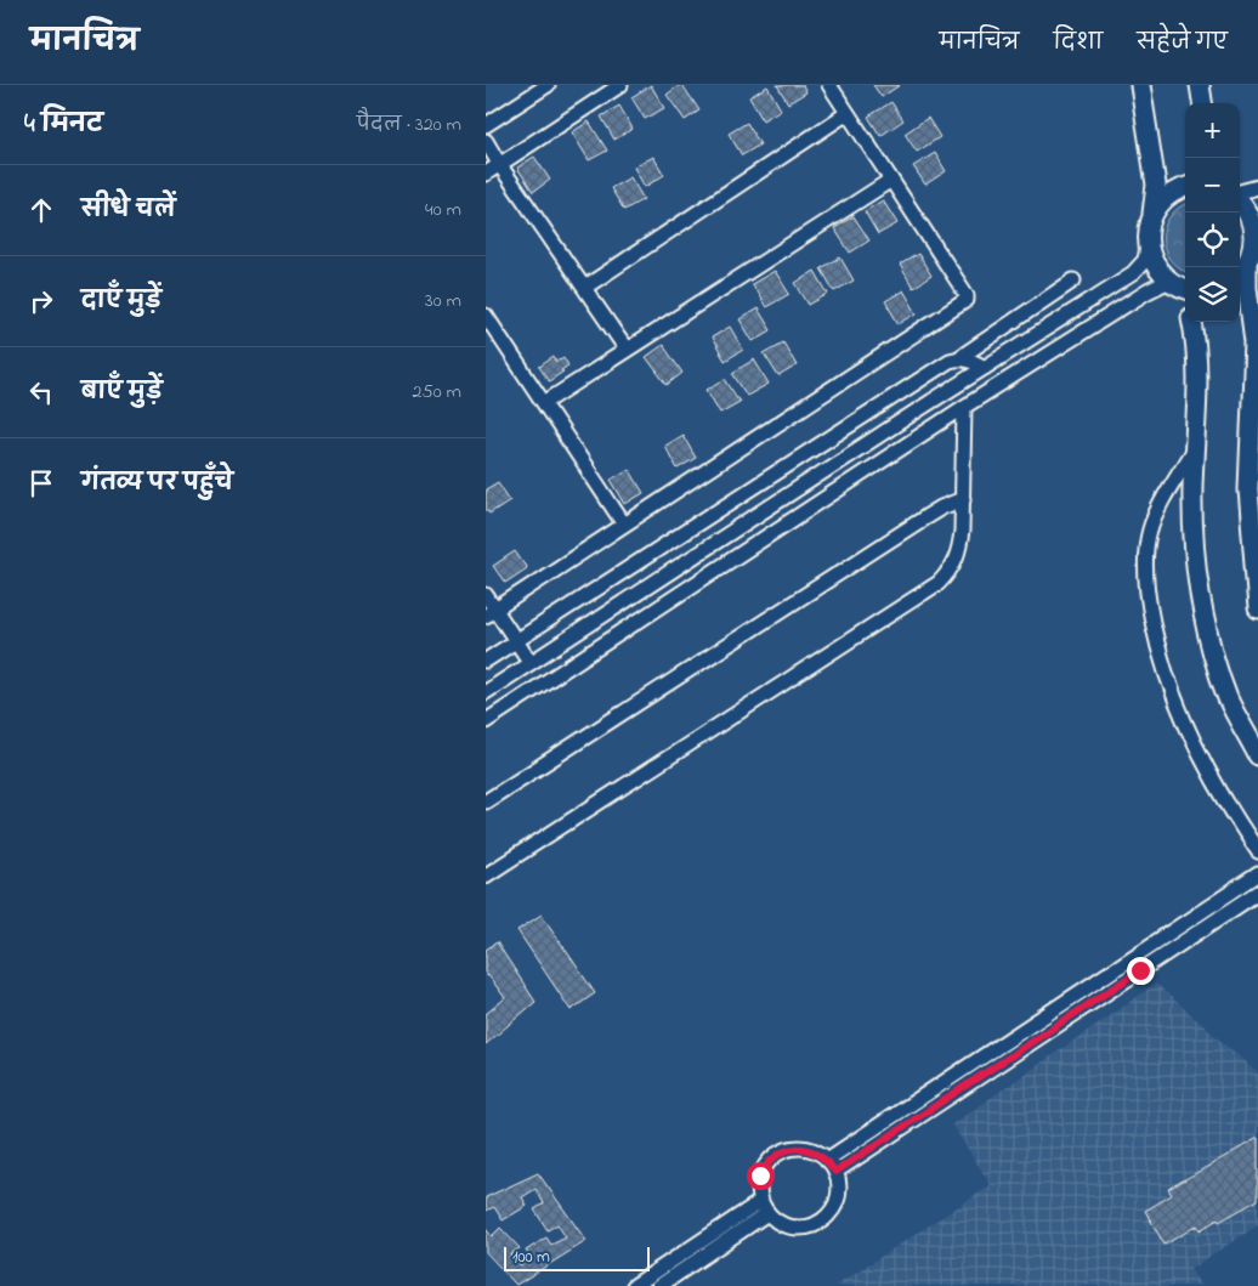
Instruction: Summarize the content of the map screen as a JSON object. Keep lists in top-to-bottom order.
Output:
{
  "scale_bar": "100 m",
  "page": {
    "header": "मानचित्र",
    "nav": ["मानचित्र", "दिशा", "सहेजे गए"],
    "heading": ["4 मिनट", "पैदल · 320 m"],
    "map_buttons": ["+", "−"],
    "list": [
      ["सीधे चलें", "40 m"],
      ["दाएँ मुड़ें", "30 m"],
      ["बाएँ मुड़ें", "250 m"],
      "गंतव्य पर पहुँचे"
    ],
    "scale": "100 m"
  }
}
